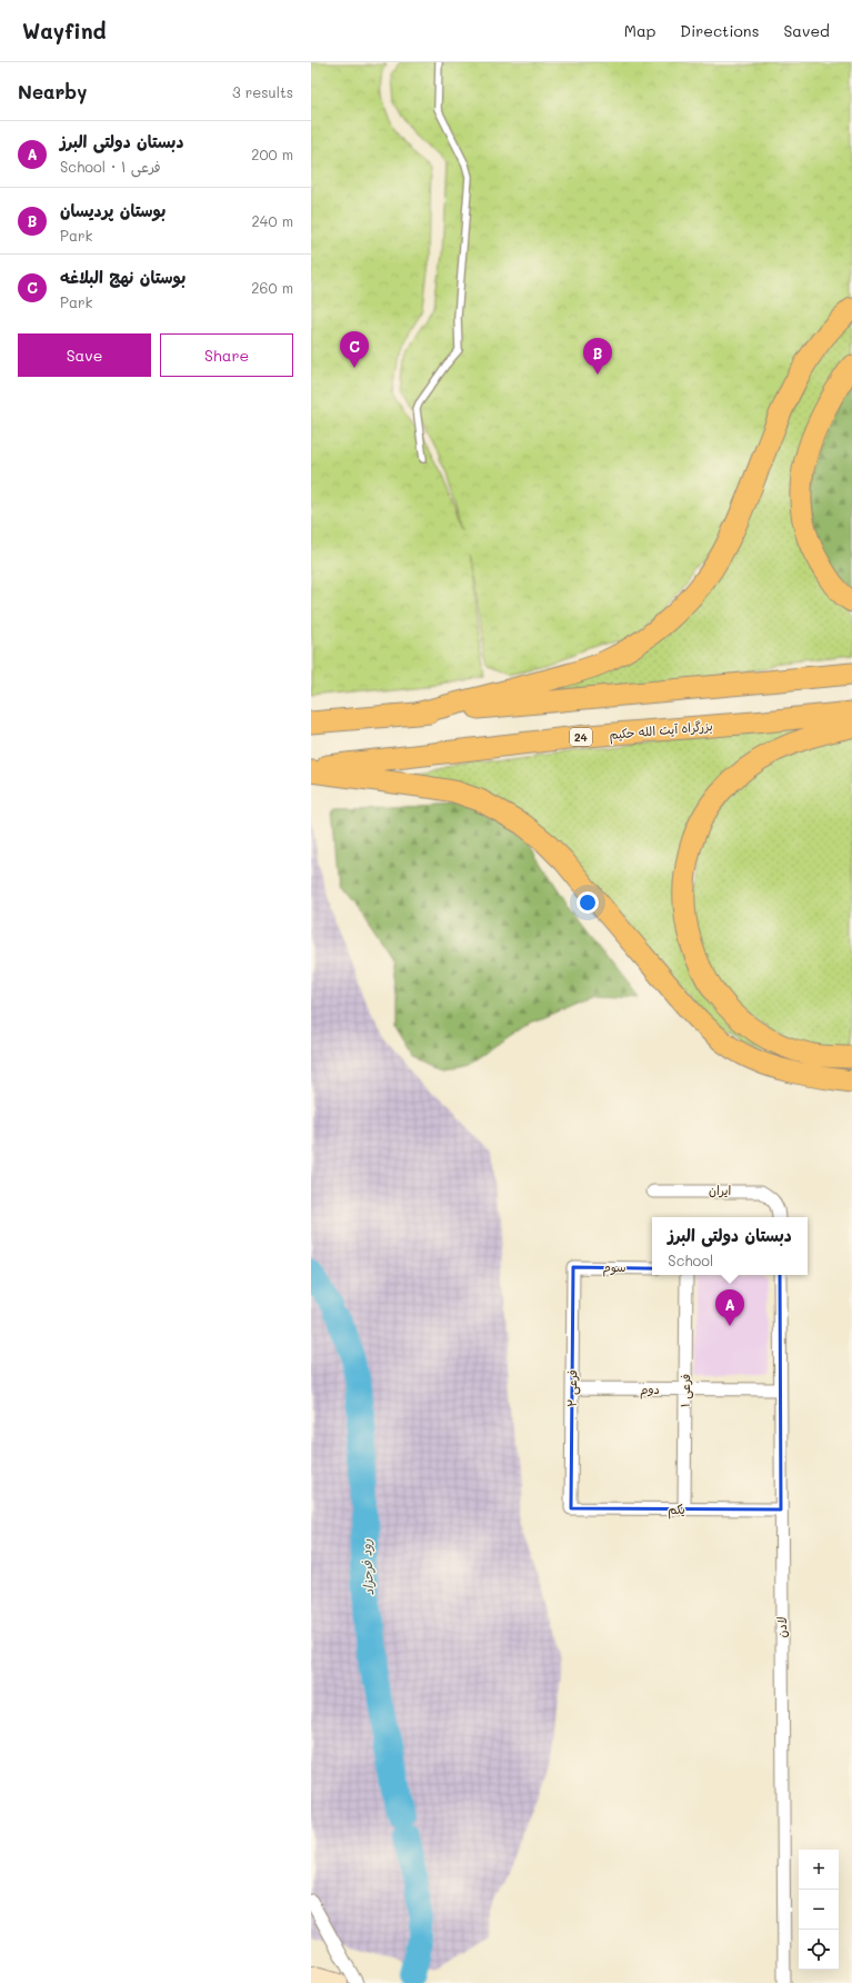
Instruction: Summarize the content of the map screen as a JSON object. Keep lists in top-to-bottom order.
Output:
{
  "streets": {
    "highway": ["بزرگراه آیت الله حکیم", "24"],
    "street": [
      "ایران",
      "سوم",
      "فرعی ۲",
      "دوم",
      "فرعی ۱",
      "یکم",
      "لادن"
    ]
  },
  "crossings": [
    ["سوم", "فرعی ۲"],
    ["فرعی ۲", "دوم"],
    ["فرعی ۲", "یکم"],
    ["دوم", "فرعی ۱"],
    ["دوم", "لادن"],
    ["فرعی ۱", "یکم"],
    ["یکم", "لادن"]
  ],
  "water": ["رود فرحزاد"],
  "page": {
    "header": "Wayfind",
    "nav": ["Map", "Directions", "Saved"],
    "heading": ["Nearby", "3 results"],
    "list": [
      {
        "mark": "A",
        "name": "دبستان دولتی البرز",
        "note": "School · فرعی ۱",
        "value": "200 m"
      },
      {
        "mark": "B",
        "name": "بوستان پردیسان",
        "note": "Park",
        "value": "240 m"
      },
      {
        "mark": "C",
        "name": "بوستان نهج البلاغه",
        "note": "Park",
        "value": "260 m"
      }
    ],
    "buttons": ["Save", "Share"],
    "pins": ["C", "B", "A"],
    "popup": ["دبستان دولتی البرز", "School"],
    "map_buttons": ["+", "−"]
  }
}
